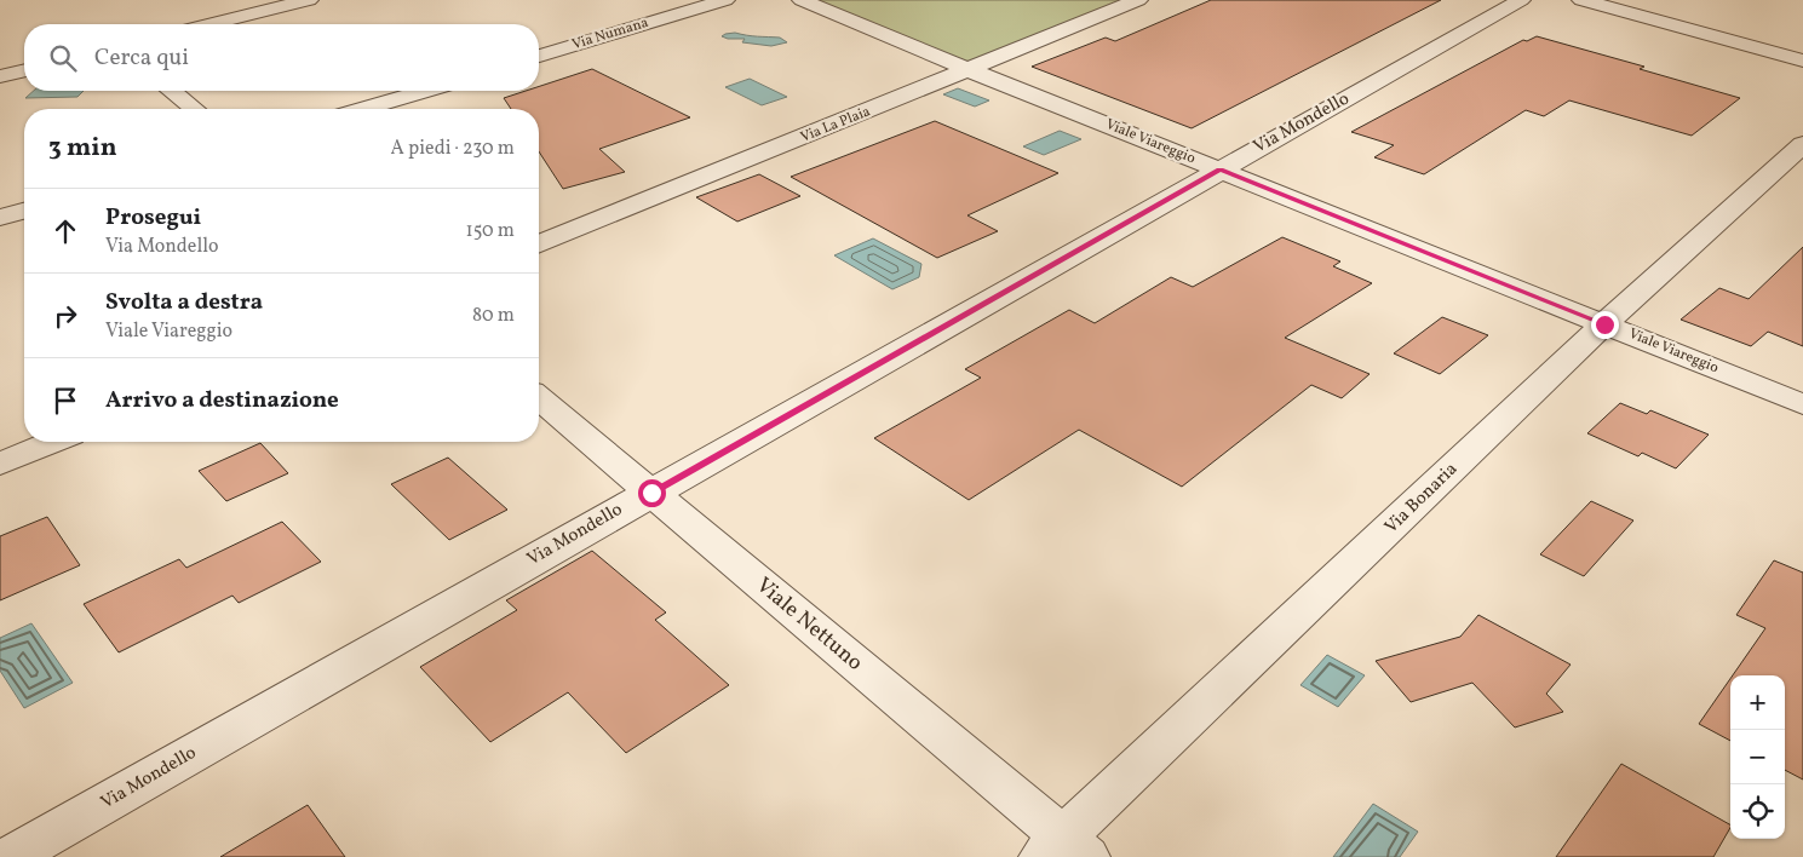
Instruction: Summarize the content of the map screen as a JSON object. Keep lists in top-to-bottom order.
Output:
{
  "streets": {
    "street": [
      "Via Numana",
      "Via Mondello",
      "Via La Plaia",
      "Viale Viareggio",
      "Via Bonaria",
      "Viale Nettuno"
    ]
  },
  "crossings": [
    ["Via Mondello", "Viale Viareggio"],
    ["Via Mondello", "Viale Nettuno"],
    ["Via La Plaia", "Viale Viareggio"],
    ["Viale Viareggio", "Via Bonaria"],
    ["Via Bonaria", "Viale Nettuno"]
  ],
  "page": {
    "search": "Cerca qui",
    "heading": ["3 min", "A piedi · 230 m"],
    "list": [
      ["Prosegui", "Via Mondello", "150 m"],
      ["Svolta a destra", "Viale Viareggio", "80 m"],
      "Arrivo a destinazione"
    ],
    "map_buttons": ["+", "−"]
  }
}
